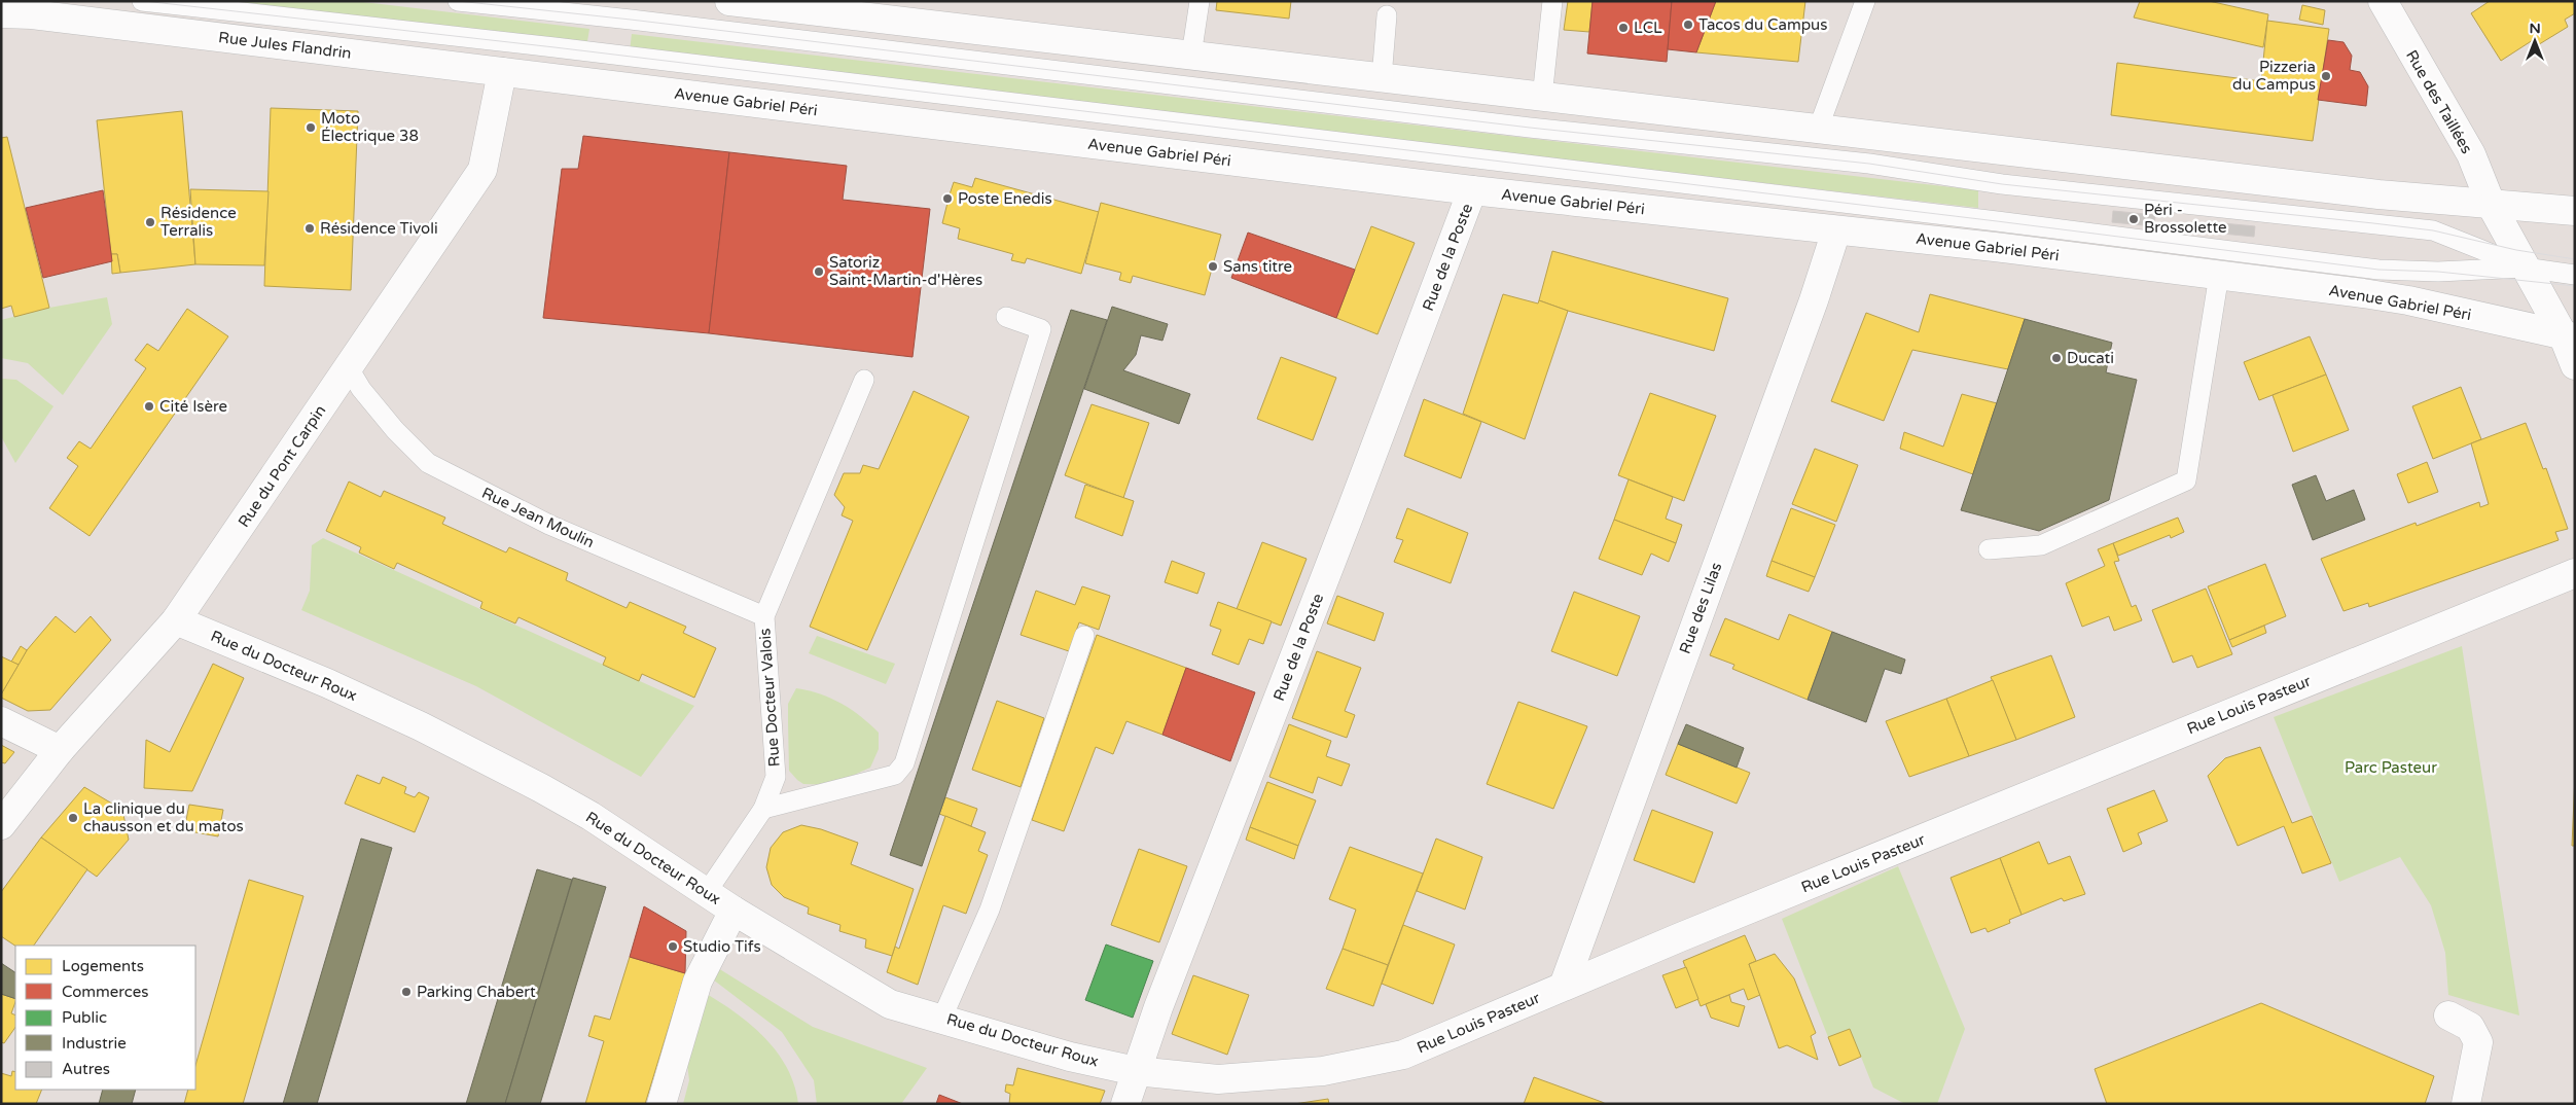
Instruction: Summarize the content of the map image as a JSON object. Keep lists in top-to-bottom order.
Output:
{
  "streets": {
    "street": [
      "Rue Jules Flandrin",
      "Avenue Gabriel Péri",
      "Rue des Taillées",
      "Rue de la Poste",
      "Rue du Pont Carpin",
      "Rue des Lilas",
      "Rue du Docteur Roux",
      "Rue Louis Pasteur"
    ],
    "lane": ["Rue Jean Moulin", "Rue Docteur Valois"]
  },
  "crossings": [
    ["Rue Jules Flandrin", "Avenue Gabriel Péri"],
    ["Rue Jules Flandrin", "Rue du Pont Carpin"],
    ["Avenue Gabriel Péri", "Rue des Taillées"],
    ["Avenue Gabriel Péri", "Rue de la Poste"],
    ["Avenue Gabriel Péri", "Rue des Lilas"],
    ["Rue de la Poste", "Rue du Docteur Roux"],
    ["Rue de la Poste", "Rue Louis Pasteur"],
    ["Rue du Pont Carpin", "Rue Jean Moulin"],
    ["Rue du Pont Carpin", "Rue du Docteur Roux"],
    ["Rue Jean Moulin", "Rue Docteur Valois"],
    ["Rue des Lilas", "Rue Louis Pasteur"],
    ["Rue du Docteur Roux", "Rue Docteur Valois"],
    ["Rue du Docteur Roux", "Rue Louis Pasteur"]
  ],
  "parks": ["Parc Pasteur"],
  "places": [
    "Tacos du Campus",
    "LCL",
    "Pizzeria du Campus",
    "Moto Électrique 38",
    "Poste Enedis",
    "Péri - Brossolette",
    "Résidence Terralis",
    "Résidence Tivoli",
    "Sans titre",
    "Satoriz Saint-Martin-d'Hères",
    "Ducati",
    "Cité Isère",
    "La clinique du chausson et du matos",
    "Studio Tifs",
    "Parking Chabert"
  ],
  "legend": [
    "Logements",
    "Commerces",
    "Public",
    "Industrie",
    "Autres"
  ],
  "north": "top"
}
